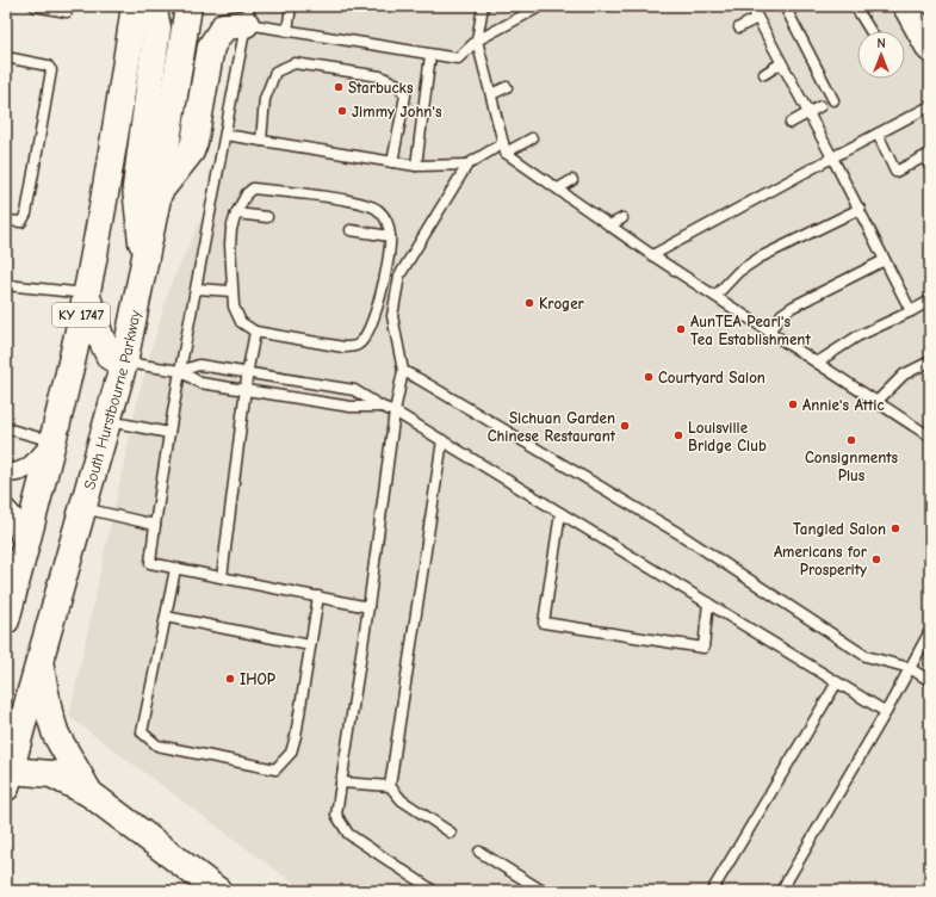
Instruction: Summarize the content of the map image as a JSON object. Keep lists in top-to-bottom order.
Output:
{
  "streets": {
    "main road": ["KY 1747", "South Hurstbourne Parkway"]
  },
  "places": [
    "Starbucks",
    "Jimmy John's",
    "Kroger",
    "AunTEA Pearl's Tea Establishment",
    "Courtyard Salon",
    "Annie's Attic",
    "Sichuan Garden Chinese Restaurant",
    "Louisville Bridge Club",
    "Consignments Plus",
    "Tangled Salon",
    "Americans for Prosperity",
    "IHOP"
  ],
  "north": "top"
}
